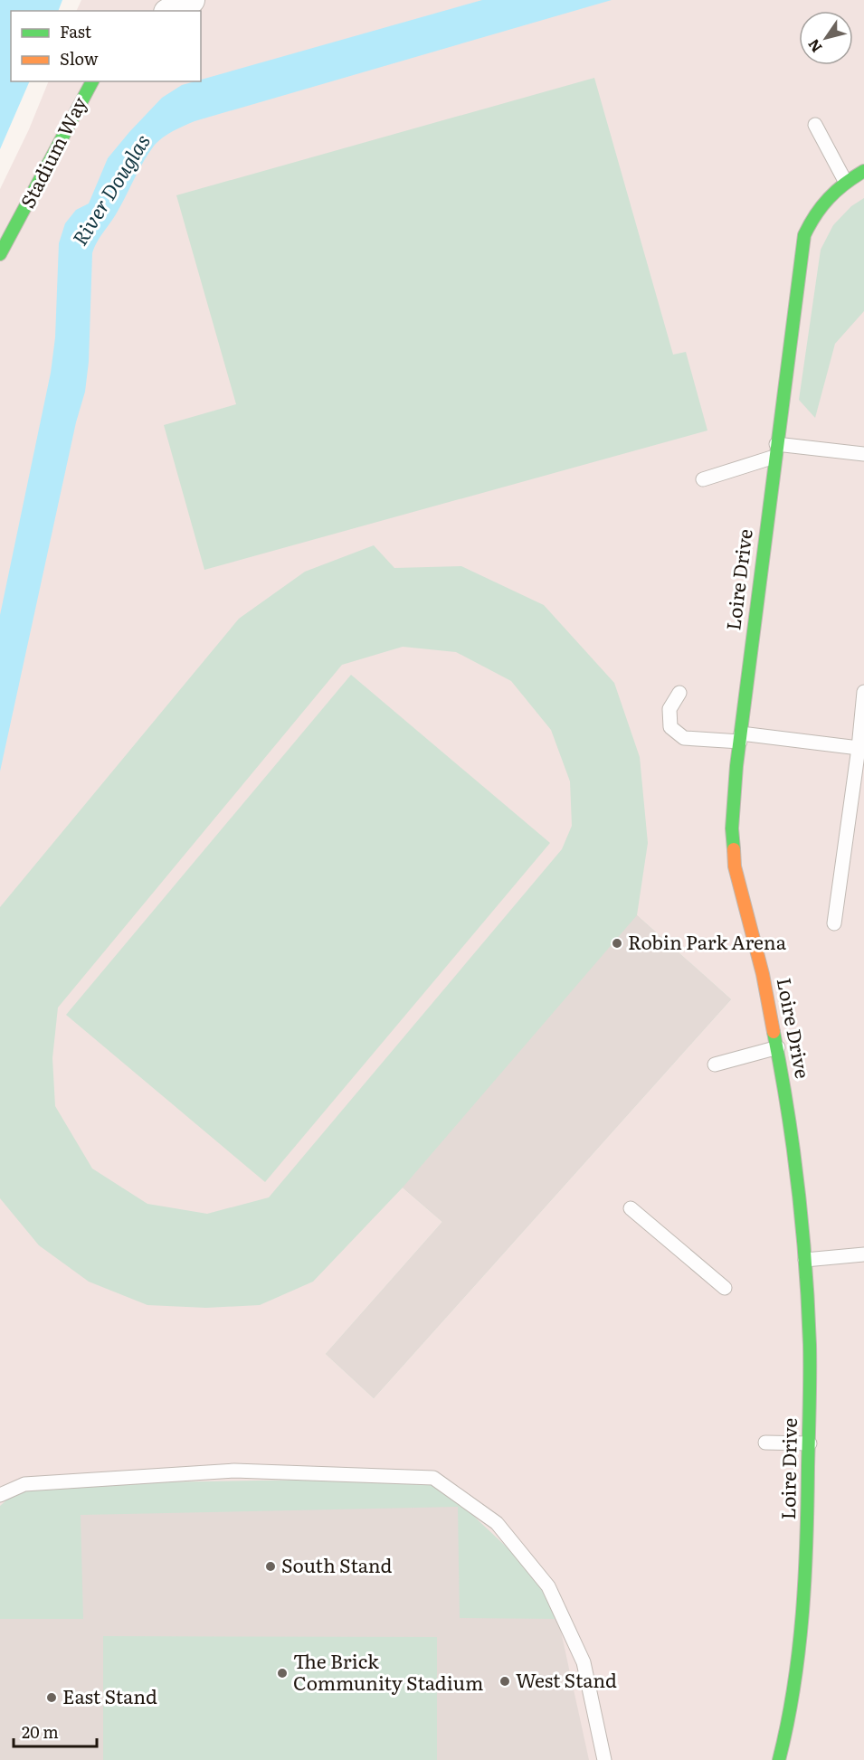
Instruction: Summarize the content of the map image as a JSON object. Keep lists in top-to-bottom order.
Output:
{
  "streets": {
    "street": ["Stadium Way", "Loire Drive"]
  },
  "water": ["River Douglas"],
  "places": [
    "Robin Park Arena",
    "South Stand",
    "The Brick Community Stadium",
    "West Stand",
    "East Stand"
  ],
  "legend": ["Fast", "Slow"],
  "scale_bar": "20 m",
  "north": "bottom left"
}
